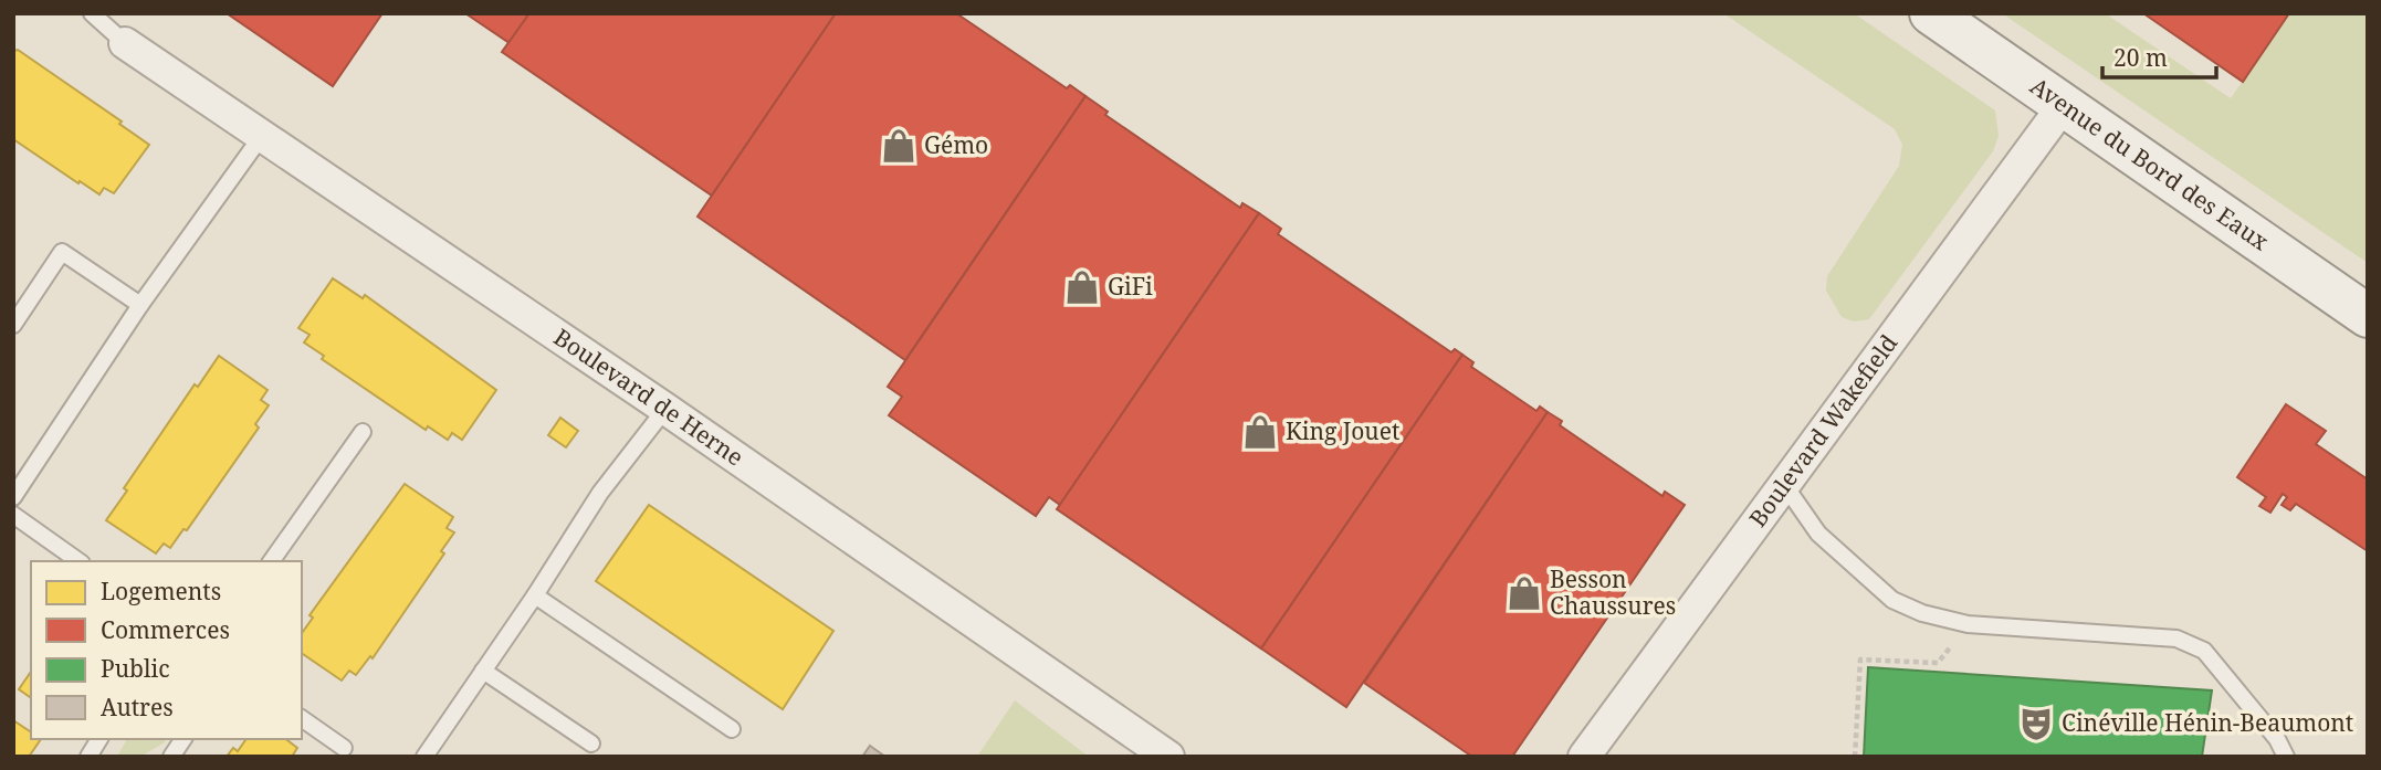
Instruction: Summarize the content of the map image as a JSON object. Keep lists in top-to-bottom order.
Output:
{
  "streets": {
    "street": ["Avenue du Bord des Eaux", "Boulevard de Herne", "Boulevard Wakefield"]
  },
  "crossings": [
    ["Avenue du Bord des Eaux", "Boulevard Wakefield"]
  ],
  "places": {
    "shop": [
      "Gémo",
      "GiFi",
      "King Jouet",
      "Besson Chaussures"
    ],
    "theatre": ["Cinéville Hénin-Beaumont"]
  },
  "legend": [
    "Logements",
    "Commerces",
    "Public",
    "Autres"
  ],
  "scale_bar": "20 m"
}
